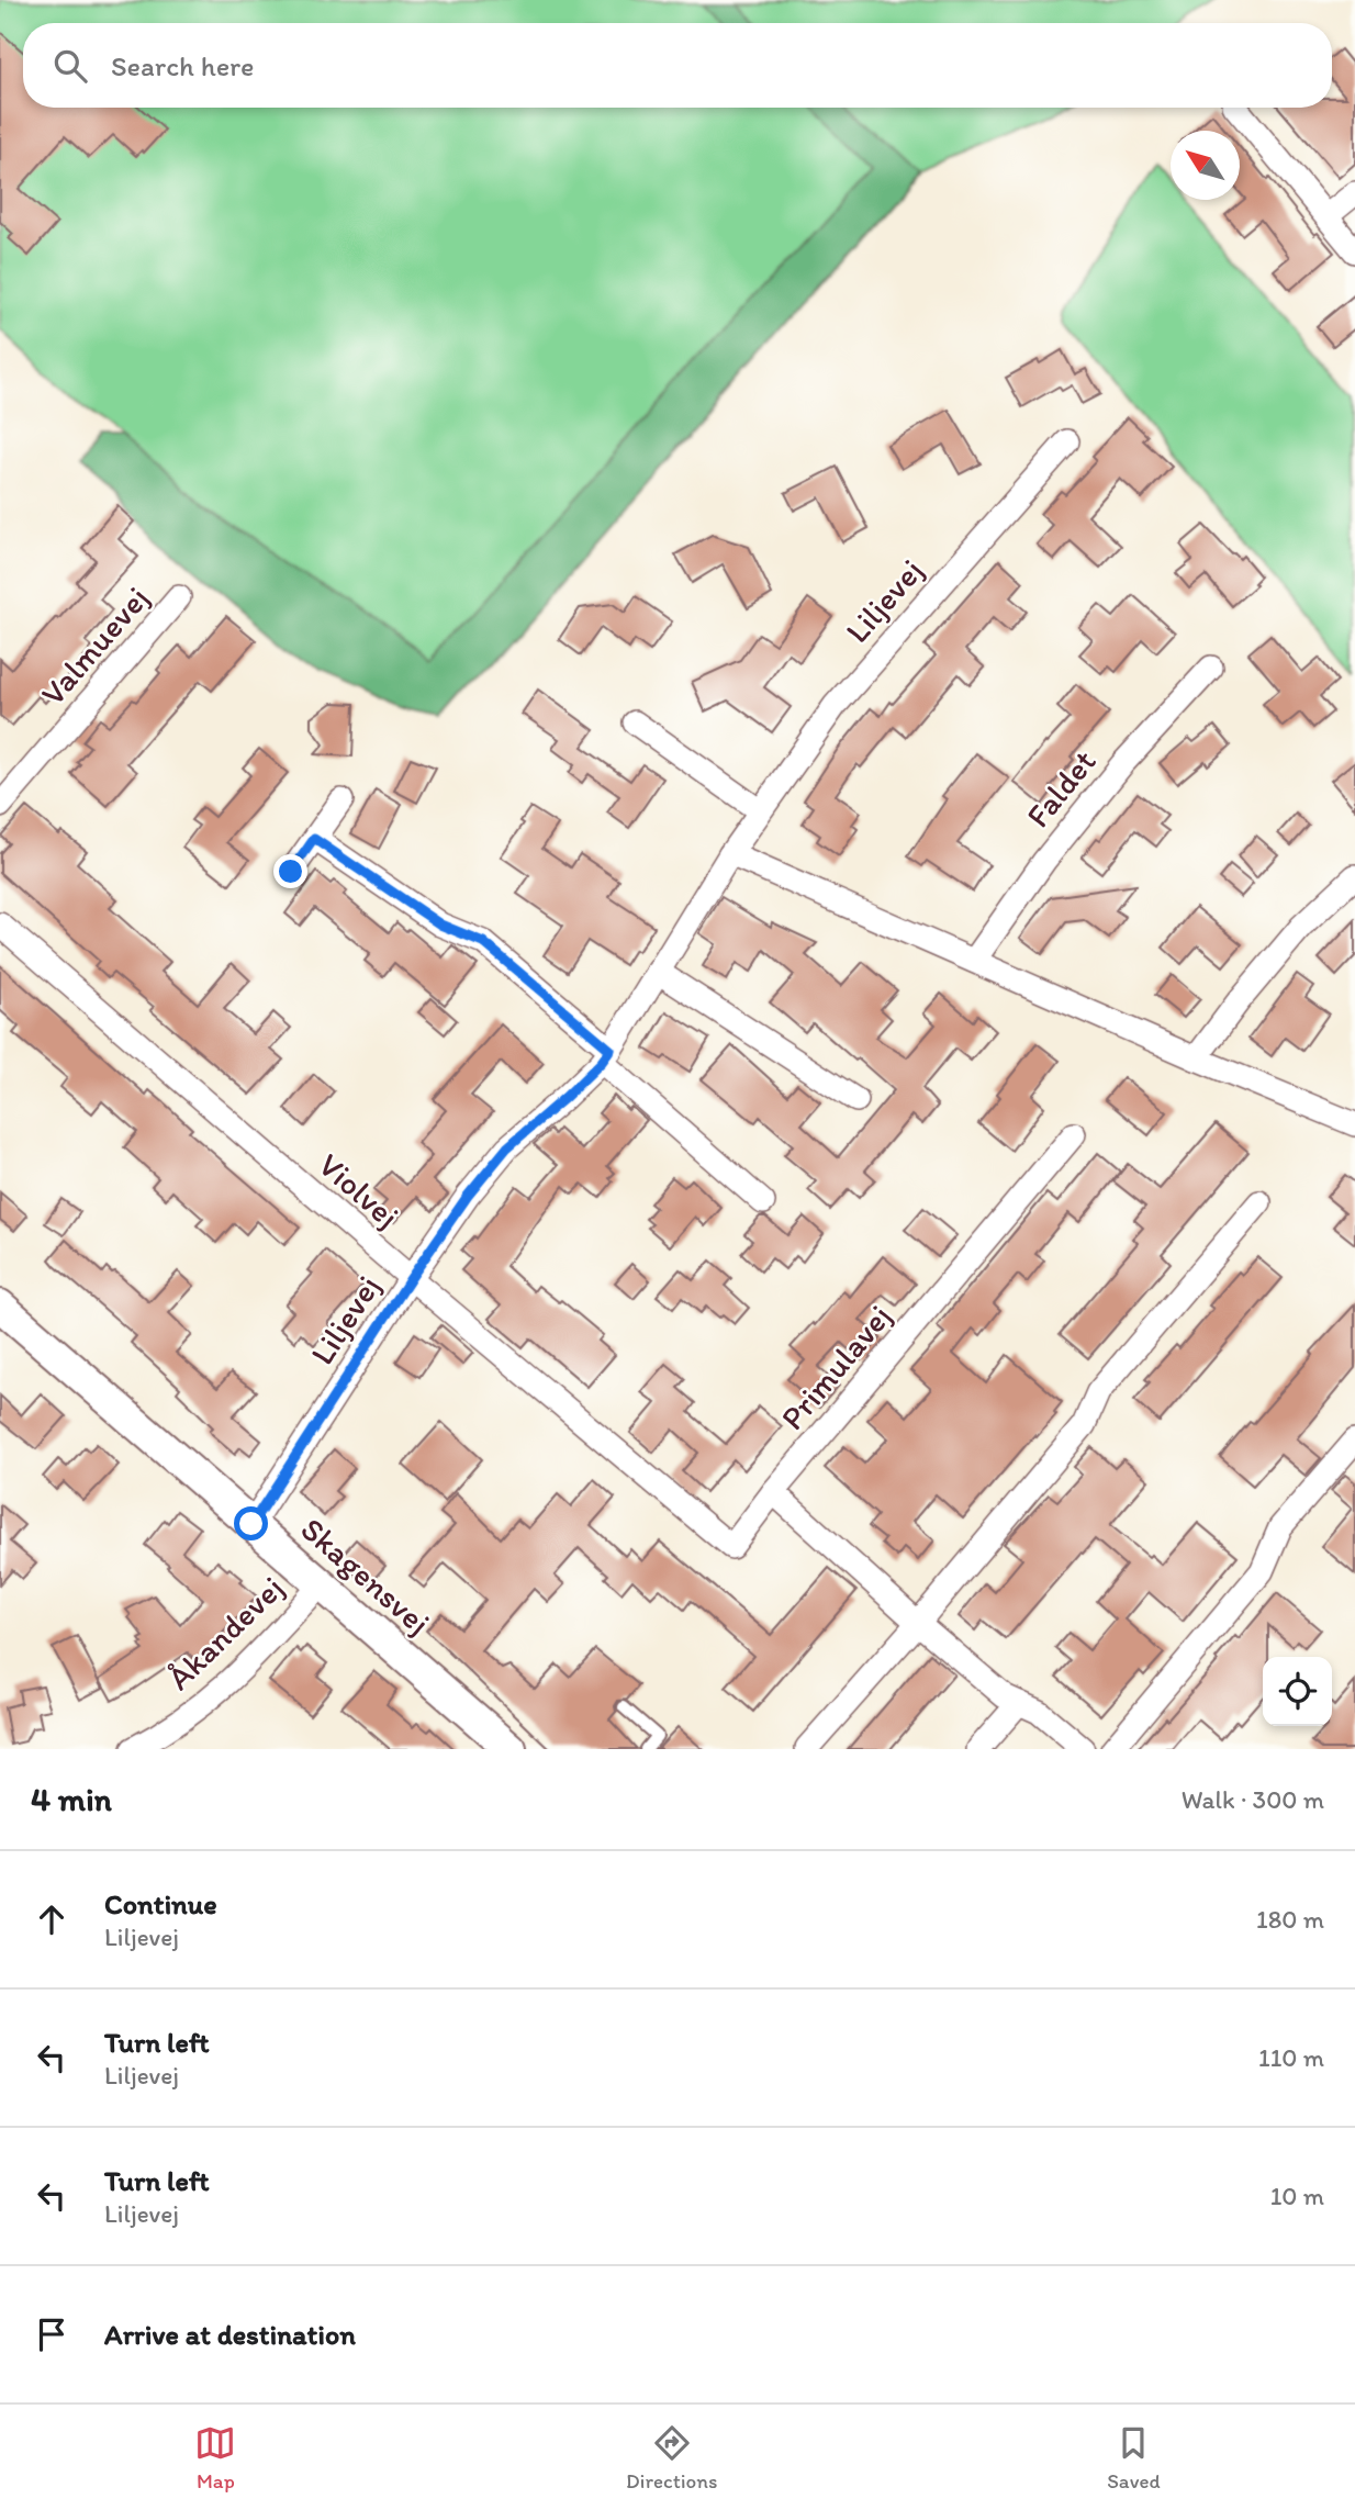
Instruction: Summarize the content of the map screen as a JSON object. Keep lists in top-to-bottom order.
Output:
{
  "streets": {
    "street": [
      "Liljevej",
      "Valmuevej",
      "Faldet",
      "Violvej",
      "Primulavej",
      "Skagensvej",
      "Åkandevej"
    ]
  },
  "crossings": [
    ["Liljevej", "Violvej"],
    ["Liljevej", "Skagensvej"],
    ["Violvej", "Primulavej"],
    ["Skagensvej", "Åkandevej"]
  ],
  "north": "top left",
  "page": {
    "search": "Search here",
    "heading": ["4 min", "Walk · 300 m"],
    "list": [
      ["Continue", "Liljevej", "180 m"],
      ["Turn left", "Liljevej", "110 m"],
      ["Turn left", "Liljevej", "10 m"],
      "Arrive at destination"
    ],
    "nav": ["Map", "Directions", "Saved"]
  }
}
